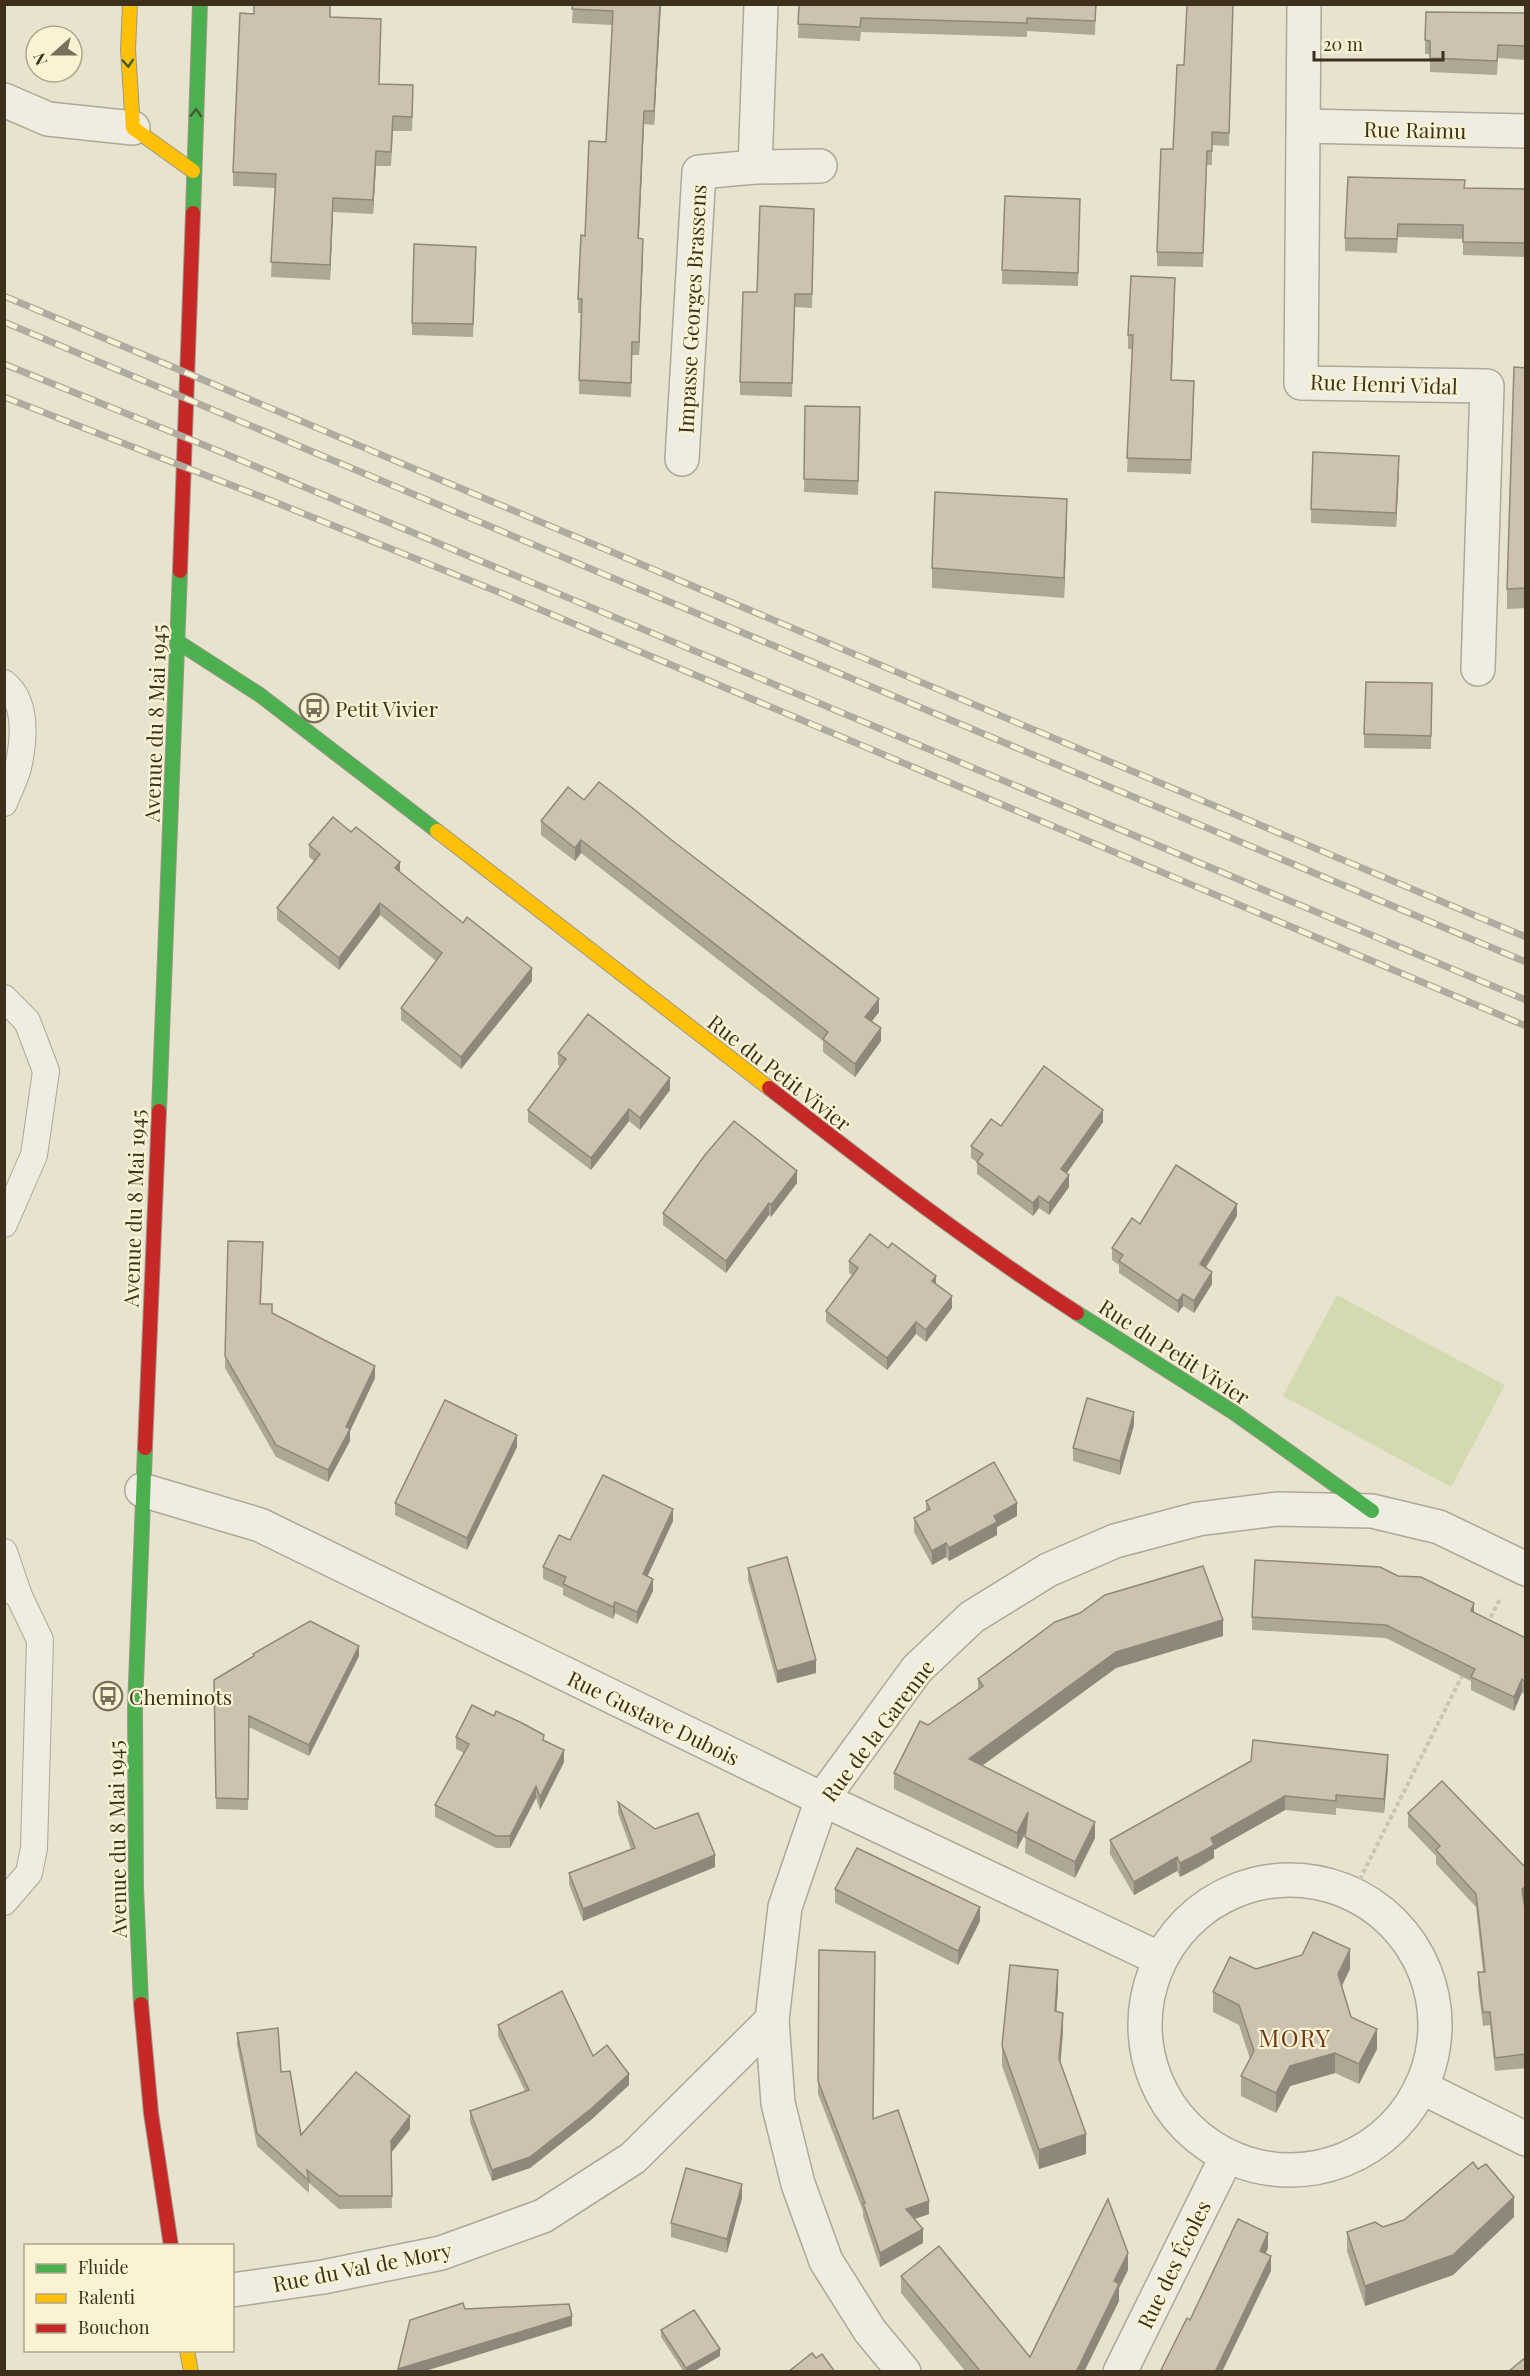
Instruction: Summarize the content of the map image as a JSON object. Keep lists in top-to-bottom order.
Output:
{
  "streets": {
    "main road": ["Avenue du 8 Mai 1945", "Rue du Petit Vivier"],
    "street": [
      "Rue Raimu",
      "Impasse Georges Brassens",
      "Rue Henri Vidal",
      "Rue Gustave Dubois",
      "Rue de la Garenne",
      "Rue des Écoles",
      "Rue du Val de Mory"
    ]
  },
  "crossings": [
    ["Rue Raimu", "Rue Henri Vidal"],
    ["Avenue du 8 Mai 1945", "Rue du Petit Vivier"],
    ["Avenue du 8 Mai 1945", "Rue Gustave Dubois"],
    ["Rue du Petit Vivier", "Rue de la Garenne"],
    ["Rue Gustave Dubois", "Rue de la Garenne"],
    ["Rue de la Garenne", "Rue du Val de Mory"]
  ],
  "districts": ["MORY"],
  "places": {
    "bus stop": ["Petit Vivier", "Cheminots"]
  },
  "legend": ["Fluide", "Ralenti", "Bouchon"],
  "scale_bar": "20 m",
  "north": "left"
}
